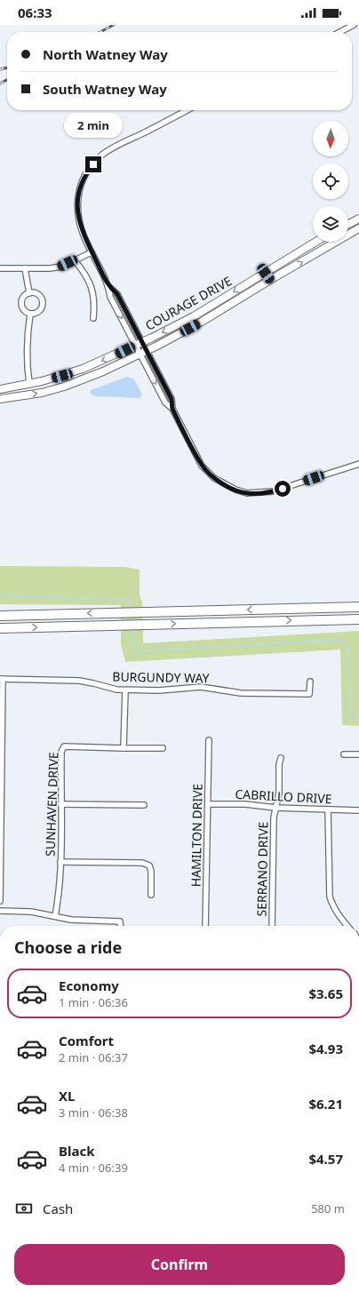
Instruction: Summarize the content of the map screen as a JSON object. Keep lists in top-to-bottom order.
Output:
{
  "streets": {
    "street": [
      "COURAGE DRIVE",
      "BURGUNDY WAY",
      "CABRILLO DRIVE",
      "SUNHAVEN DRIVE",
      "HAMILTON DRIVE",
      "SERRANO DRIVE"
    ]
  },
  "crossings": [
    ["CABRILLO DRIVE", "HAMILTON DRIVE"],
    ["CABRILLO DRIVE", "SERRANO DRIVE"]
  ],
  "north": "bottom",
  "page": {
    "status": "06:33",
    "banner": ["North Watney Way", "South Watney Way"],
    "bubble": "2 min",
    "heading": "Choose a ride",
    "list": [
      {
        "name": "Economy",
        "note": "1 min · 06:36",
        "value": "$3.65"
      },
      {
        "name": "Comfort",
        "note": "2 min · 06:37",
        "value": "$4.93"
      },
      {
        "name": "XL",
        "note": "3 min · 06:38",
        "value": "$6.21"
      },
      {
        "name": "Black",
        "note": "4 min · 06:39",
        "value": "$4.57"
      }
    ],
    "pay": ["Cash", "580 m"],
    "buttons": "Confirm"
  }
}
